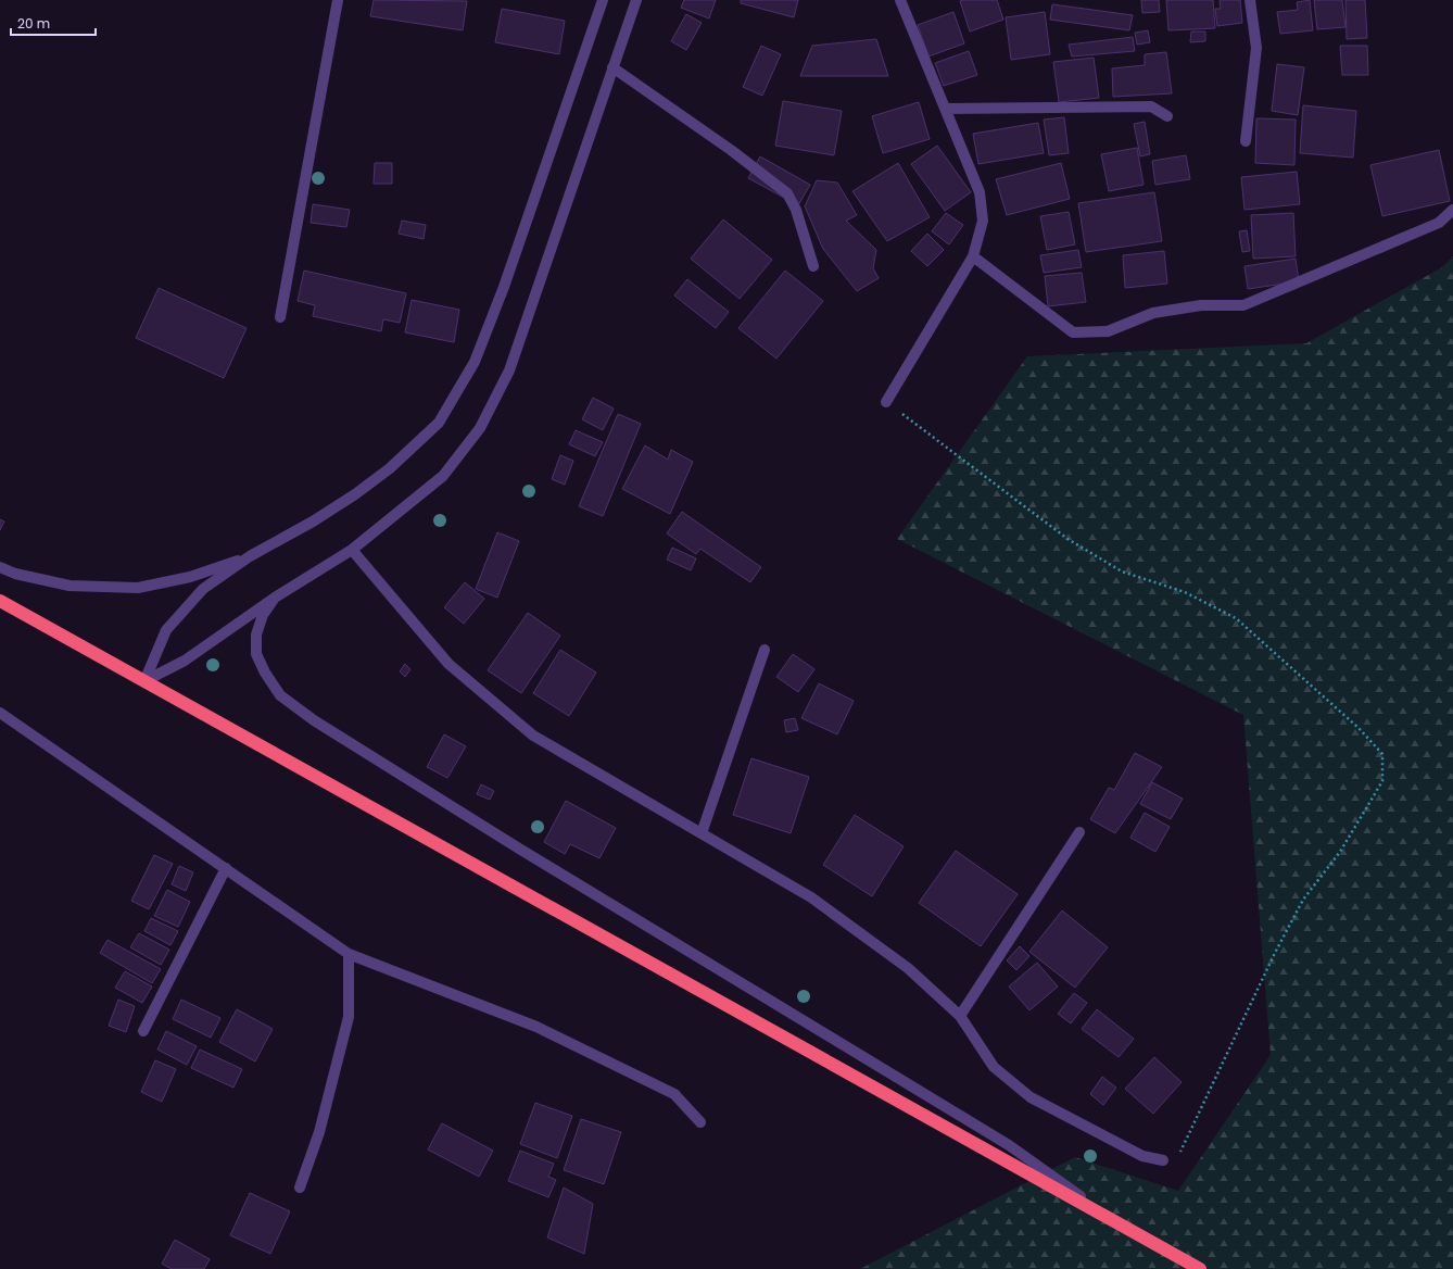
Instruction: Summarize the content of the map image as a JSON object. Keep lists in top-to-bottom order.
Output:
{
  "scale_bar": "20 m"
}
